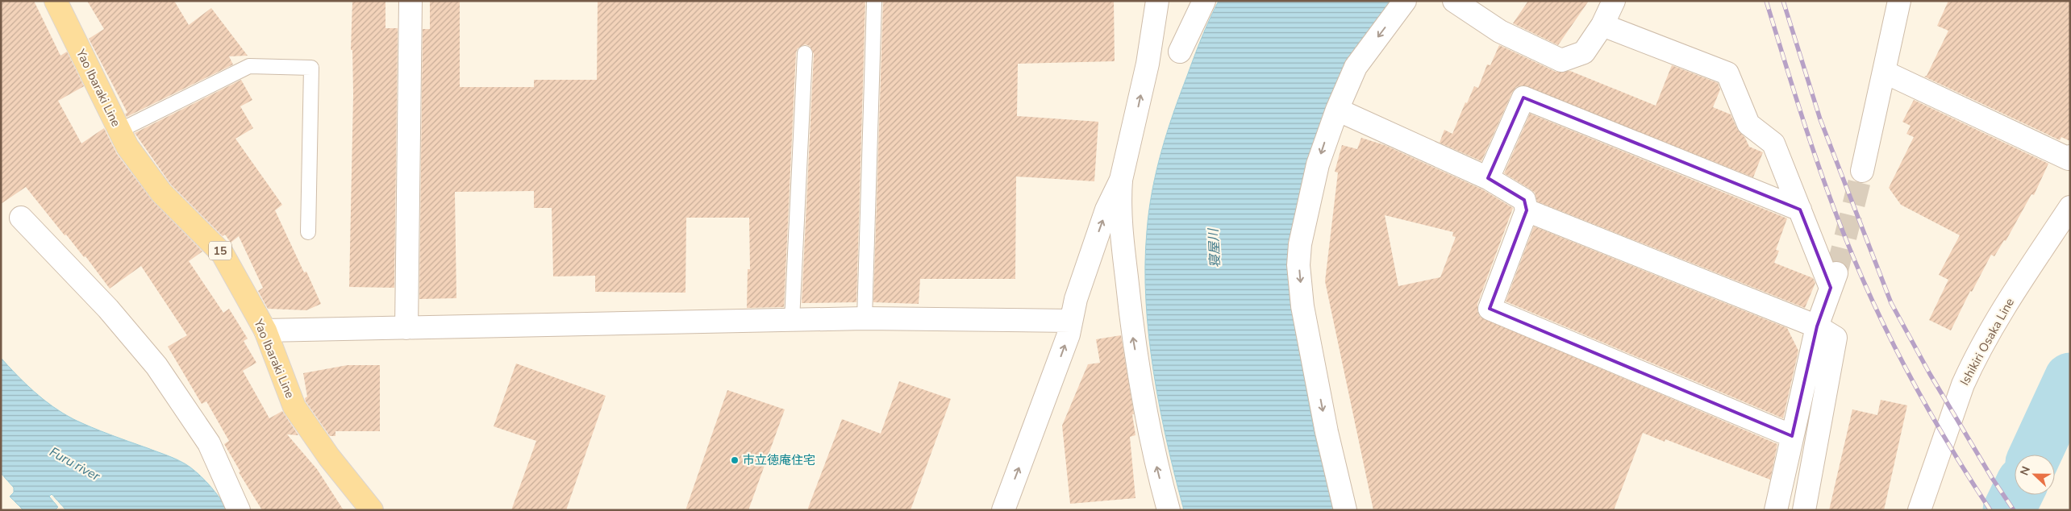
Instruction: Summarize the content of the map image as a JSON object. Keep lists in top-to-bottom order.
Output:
{
  "streets": {
    "main road": ["Yao Ibaraki Line", "15"],
    "street": ["Ishikiri Osaka Line"]
  },
  "water": ["寝屋川", "Furu river"],
  "places": ["市立徳庵住宅"],
  "north": "left"
}
